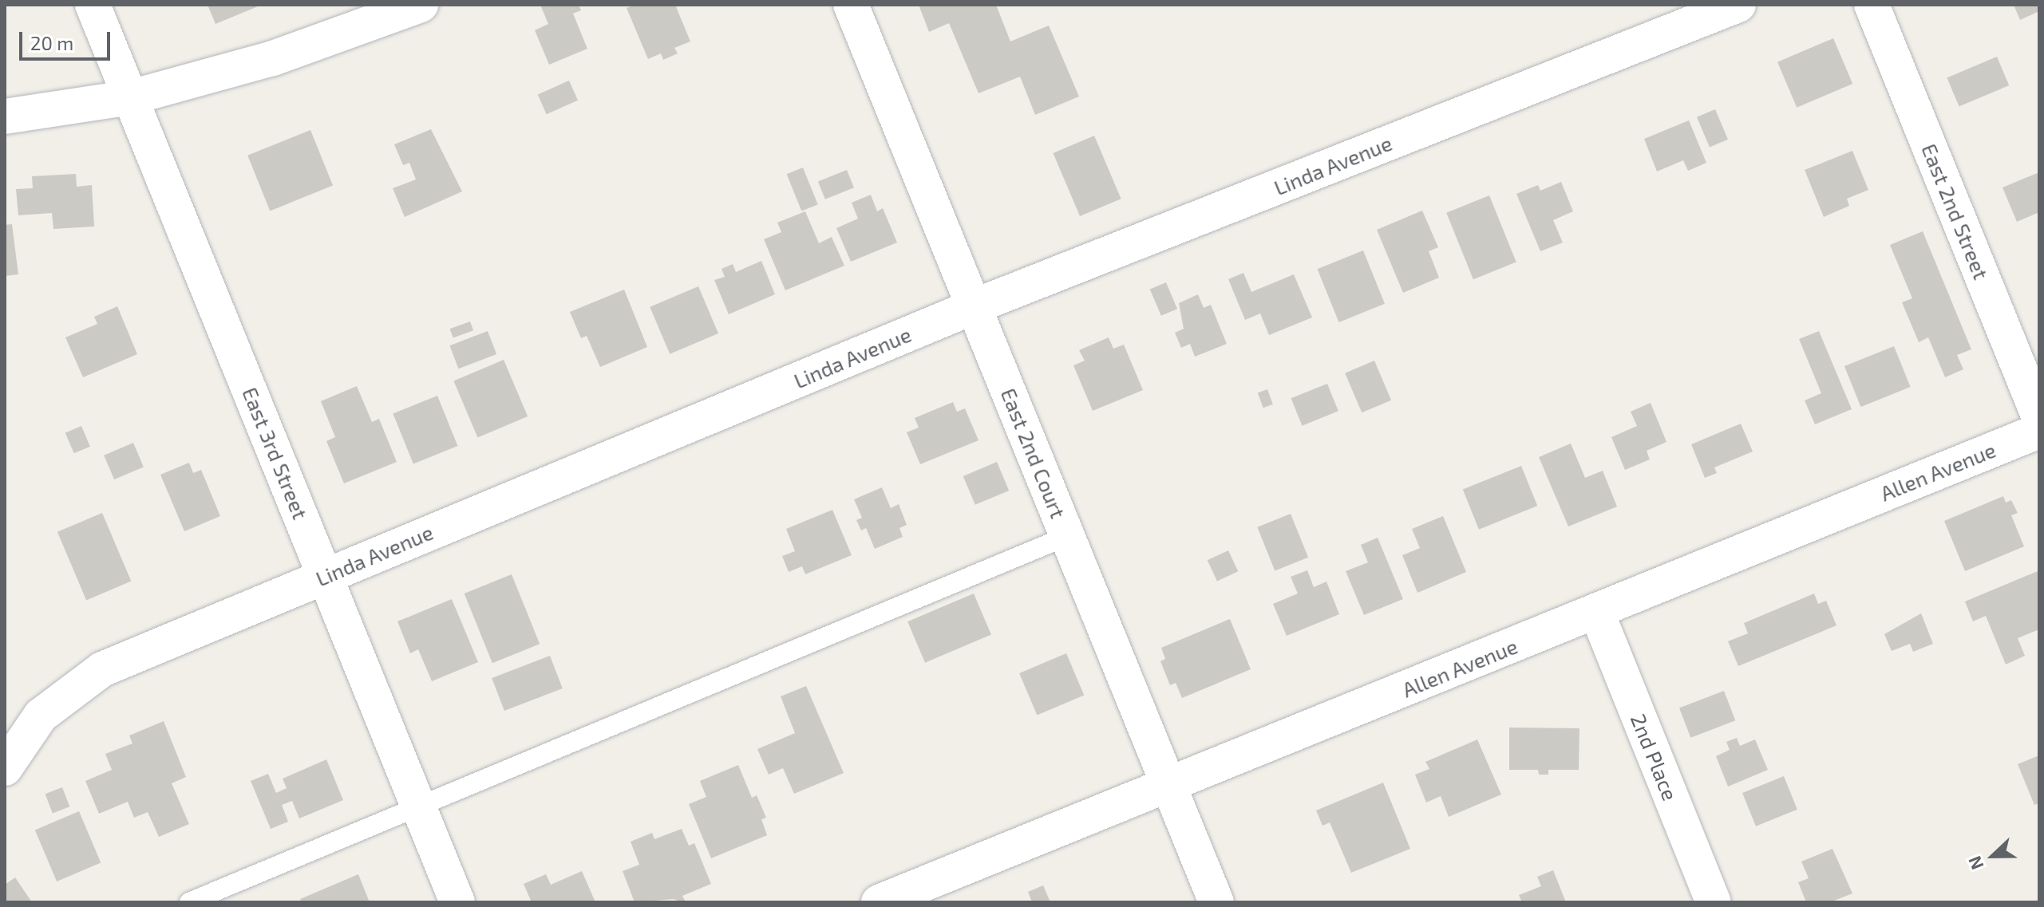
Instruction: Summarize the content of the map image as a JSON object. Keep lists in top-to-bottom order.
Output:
{
  "streets": {
    "street": [
      "Linda Avenue",
      "East 2nd Street",
      "East 3rd Street",
      "East 2nd Court",
      "Allen Avenue",
      "2nd Place"
    ]
  },
  "crossings": [
    ["Linda Avenue", "East 3rd Street"],
    ["Linda Avenue", "East 2nd Court"],
    ["East 2nd Court", "Allen Avenue"],
    ["Allen Avenue", "2nd Place"]
  ],
  "scale_bar": "20 m",
  "north": "left"
}
